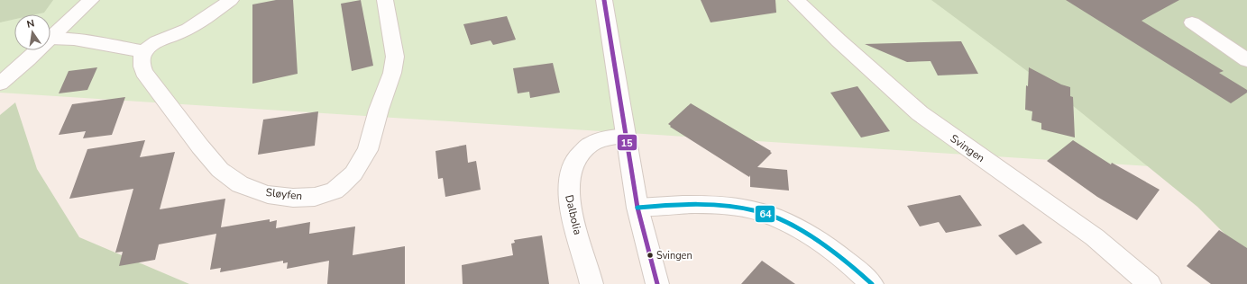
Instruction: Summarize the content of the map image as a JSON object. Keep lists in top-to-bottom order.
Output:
{
  "streets": {
    "street": ["Svingen", "Sløyfen", "Dalbolia"]
  },
  "places": ["Svingen"],
  "lines": ["transit line 15", "transit line 64"],
  "north": "top"
}
